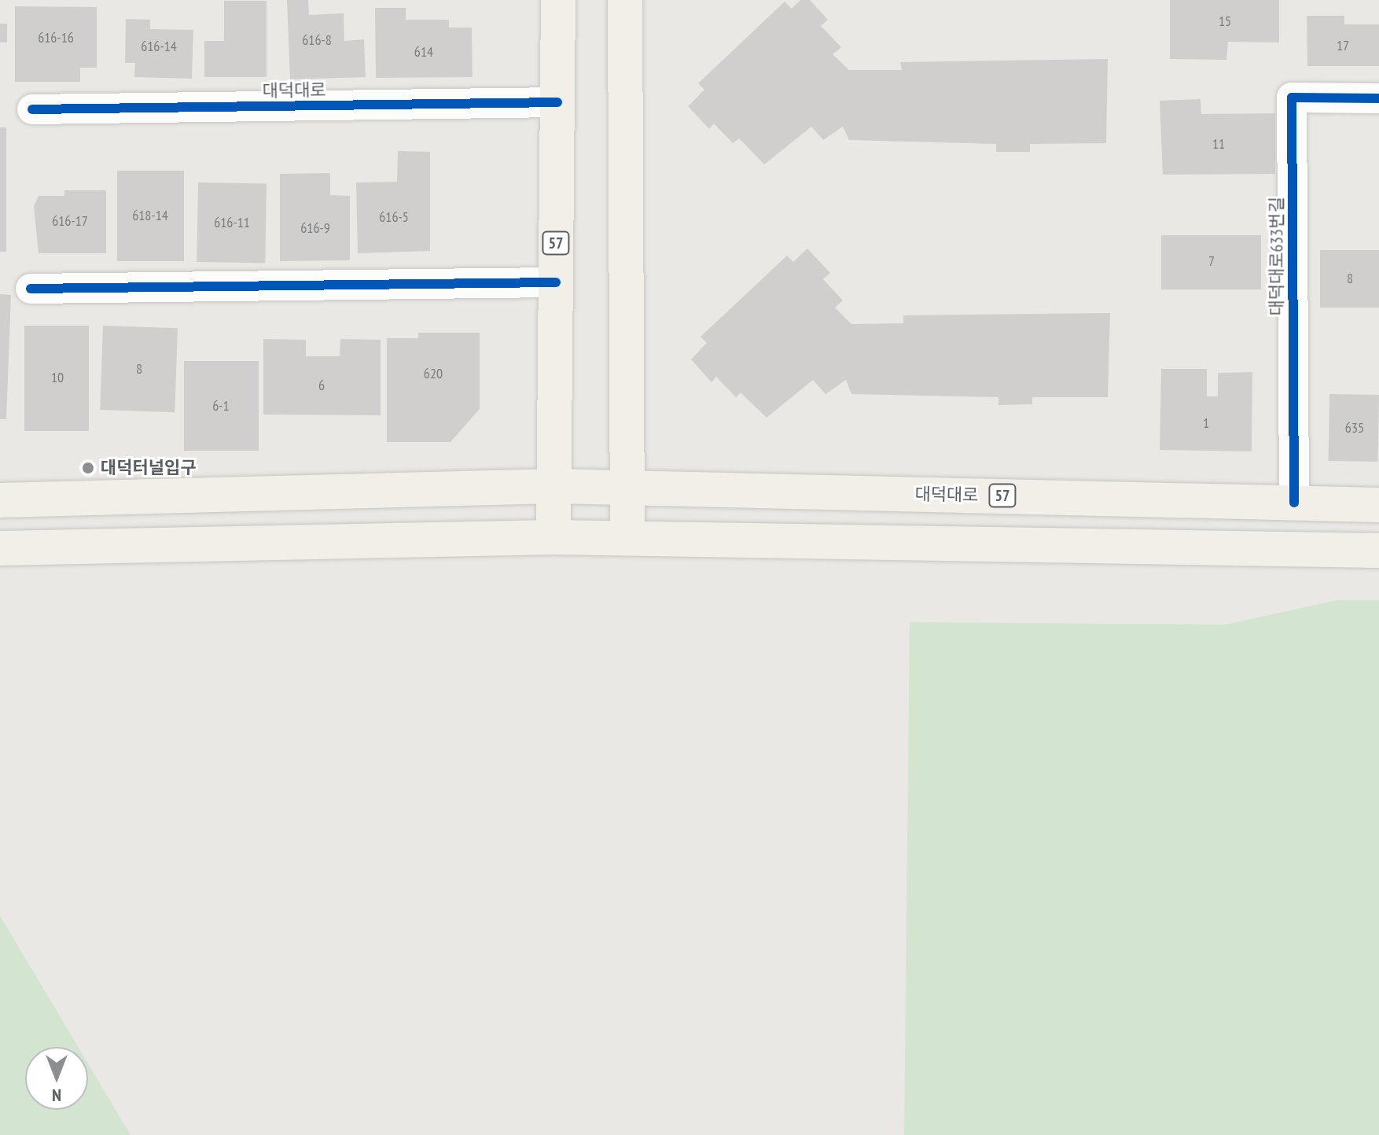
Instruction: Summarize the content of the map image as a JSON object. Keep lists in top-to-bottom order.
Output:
{
  "streets": {
    "main road": ["대덕대로", "57"],
    "street": ["대덕대로633번길"]
  },
  "crossings": [
    ["대덕대로", "57"],
    ["대덕대로", "대덕대로633번길"]
  ],
  "places": ["대덕터널입구"],
  "house_numbers": [
    "15",
    "616-16",
    "616-8",
    "17",
    "616-14",
    "614",
    "11",
    "618-14",
    "616-5",
    "616-17",
    "616-11",
    "616-9",
    "7",
    "8",
    "8",
    "620",
    "10",
    "6",
    "6-1",
    "1",
    "635"
  ],
  "north": "bottom"
}
